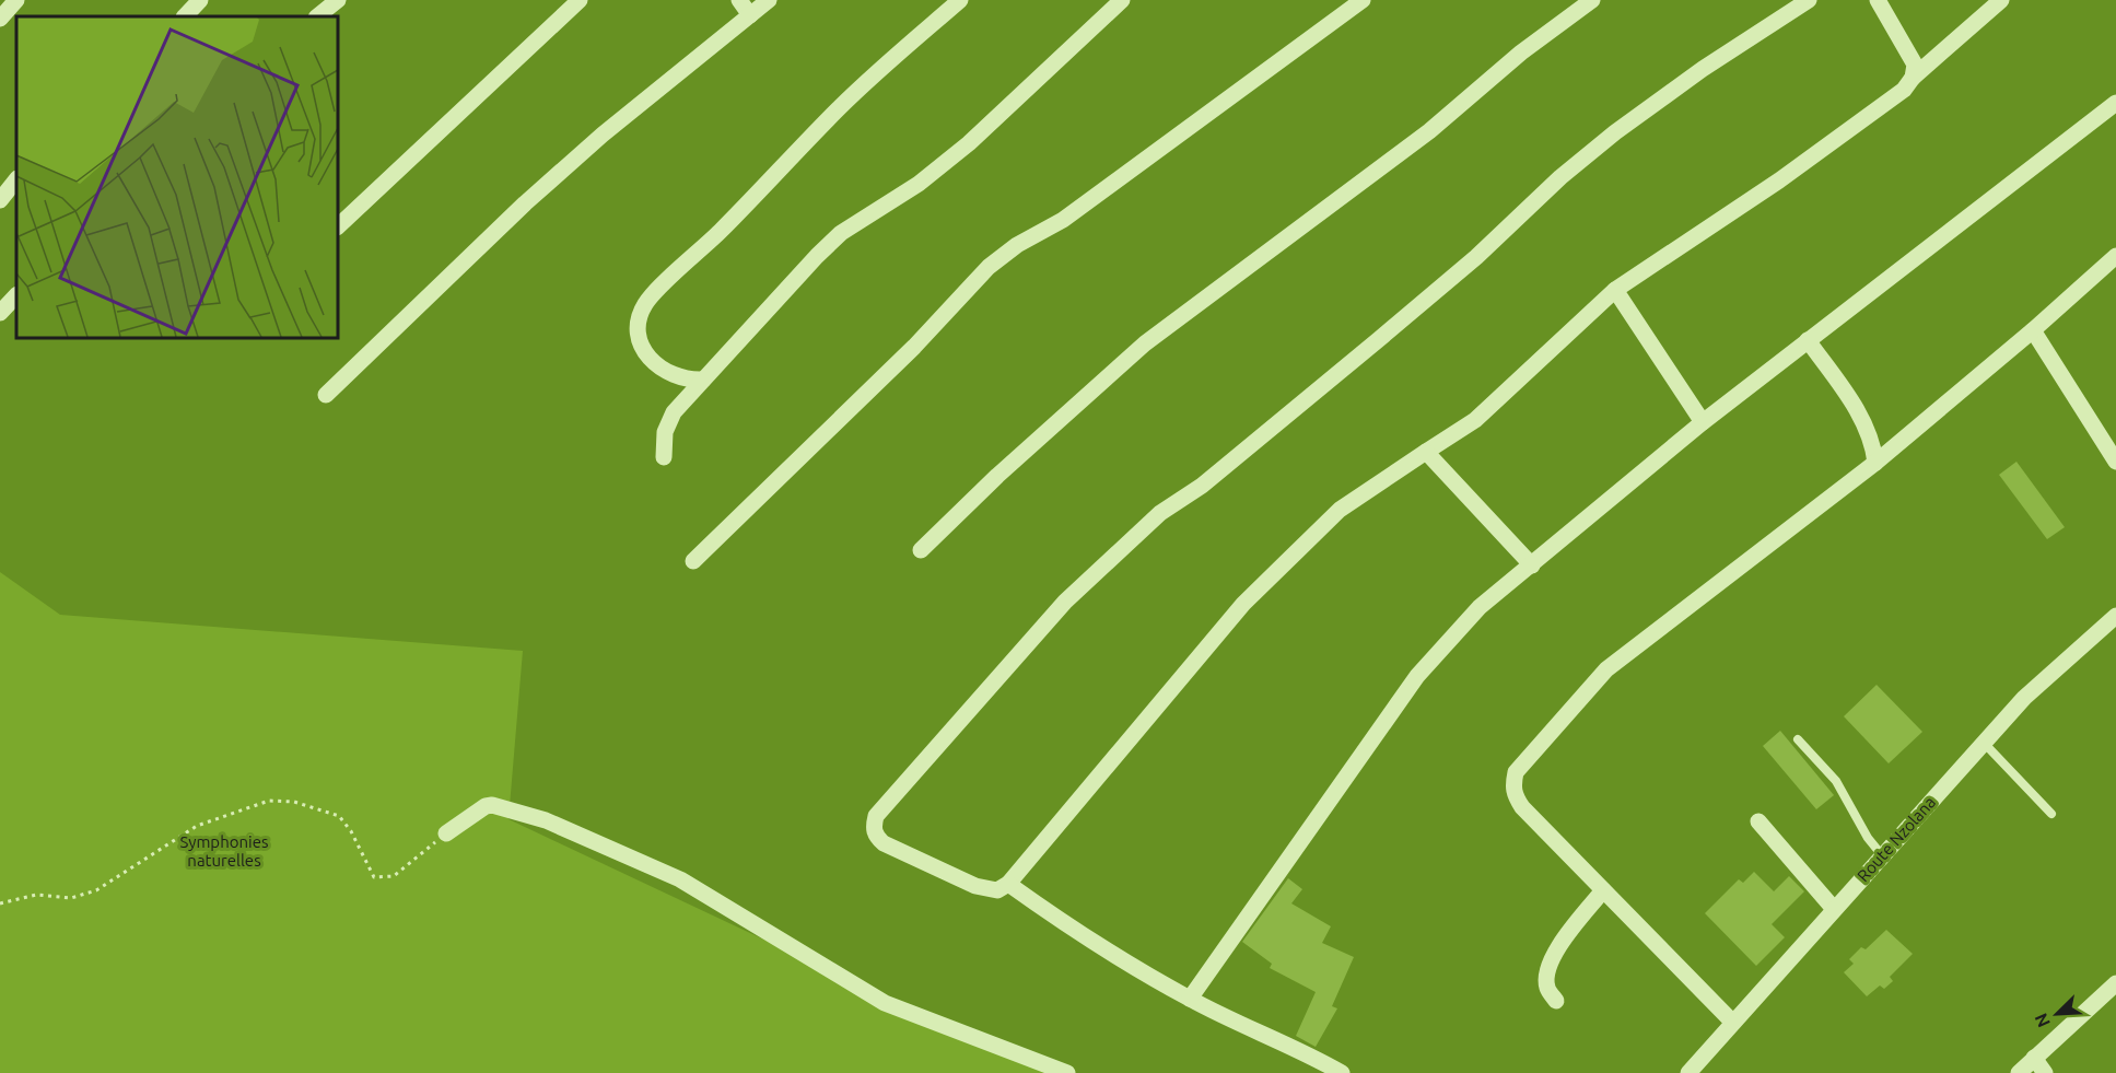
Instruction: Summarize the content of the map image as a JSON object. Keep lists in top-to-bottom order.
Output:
{
  "streets": {
    "street": ["Route Nzolana"]
  },
  "parks": ["Symphonies naturelles"],
  "north": "bottom left"
}
